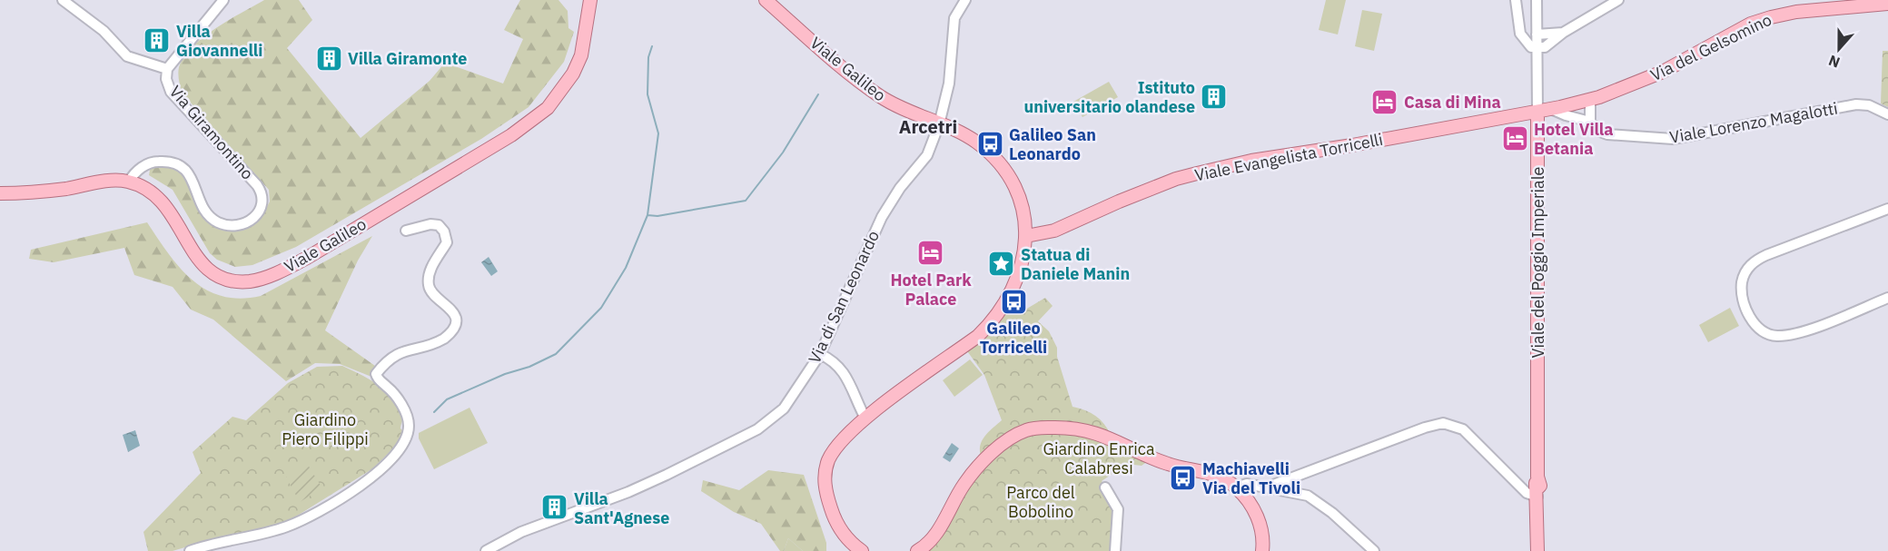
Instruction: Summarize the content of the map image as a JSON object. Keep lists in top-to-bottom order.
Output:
{
  "streets": {
    "main road": [
      "Via del Gelsomino",
      "Viale Galileo",
      "Viale Evangelista Torricelli",
      "Viale del Poggio Imperiale"
    ],
    "street": ["Viale Lorenzo Magalotti", "Via Giramontino", "Via di San Leonardo"]
  },
  "crossings": [
    ["Via del Gelsomino", "Viale Lorenzo Magalotti"],
    ["Via del Gelsomino", "Viale Evangelista Torricelli"],
    ["Via del Gelsomino", "Viale del Poggio Imperiale"],
    ["Viale Galileo", "Via Giramontino"],
    ["Viale Galileo", "Viale Evangelista Torricelli"],
    ["Viale Galileo", "Via di San Leonardo"],
    ["Viale Evangelista Torricelli", "Viale del Poggio Imperiale"]
  ],
  "districts": ["Arcetri"],
  "parks": ["Giardino Piero Filippi", "Giardino Enrica Calabresi", "Parco del Bobolino"],
  "places": {
    "building": [
      "Villa Giovannelli",
      "Villa Giramonte",
      "Istituto universitario olandese",
      "Villa Sant'Agnese"
    ],
    "hotel": ["Casa di Mina", "Hotel Villa Betania", "Hotel Park Palace"],
    "bus stop": ["Galileo San Leonardo", "Galileo Torricelli", "Machiavelli Via del Tivoli"],
    "place": ["Statua di Daniele Manin"]
  },
  "north": "bottom"
}
